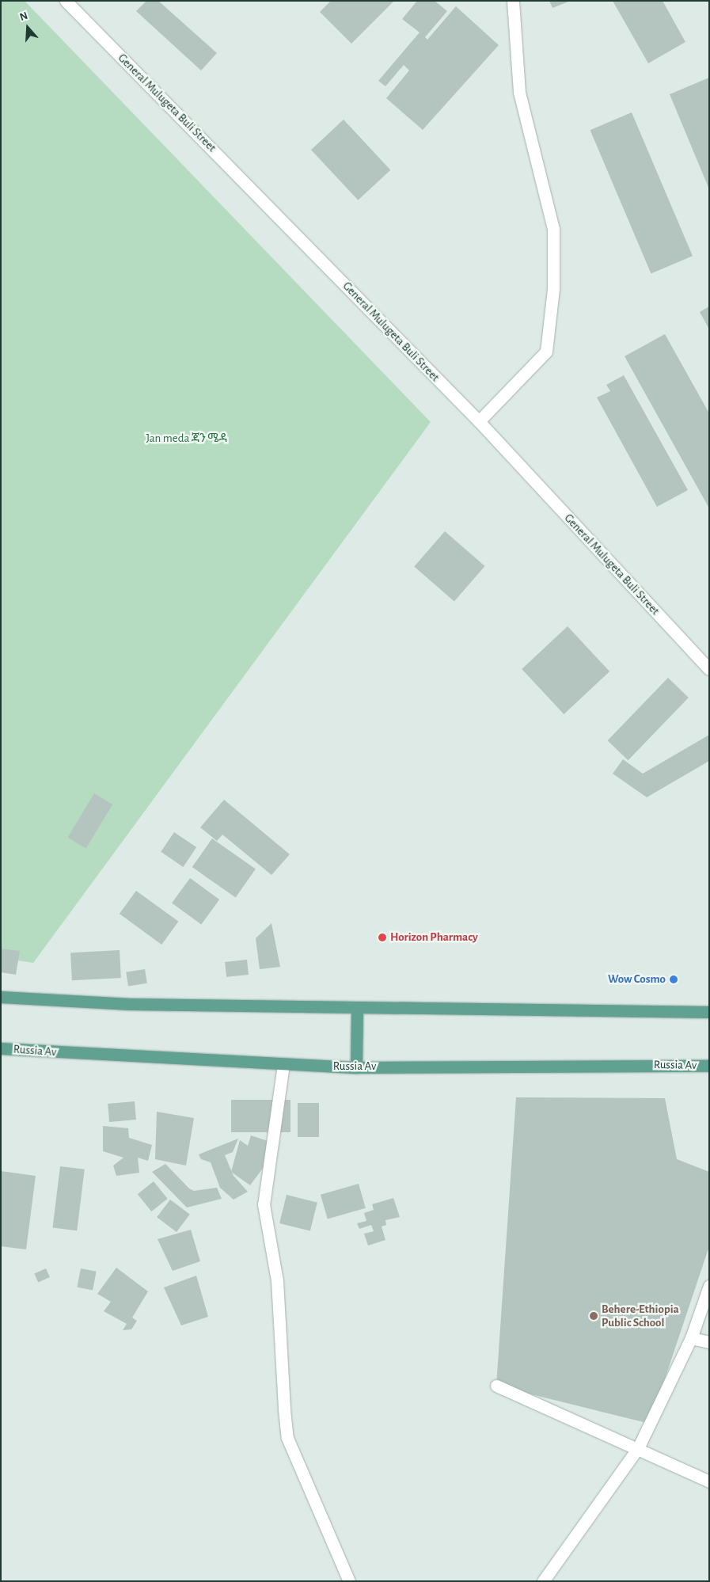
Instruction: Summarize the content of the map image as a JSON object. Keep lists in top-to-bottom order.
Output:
{
  "streets": {
    "main road": ["Russia Av"],
    "street": ["General Mulugeta Buli Street"]
  },
  "parks": ["Jan meda ጃን ሜዳ"],
  "places": ["Horizon Pharmacy", "Wow Cosmo", "Behere-Ethiopia Public School"],
  "north": "top"
}
